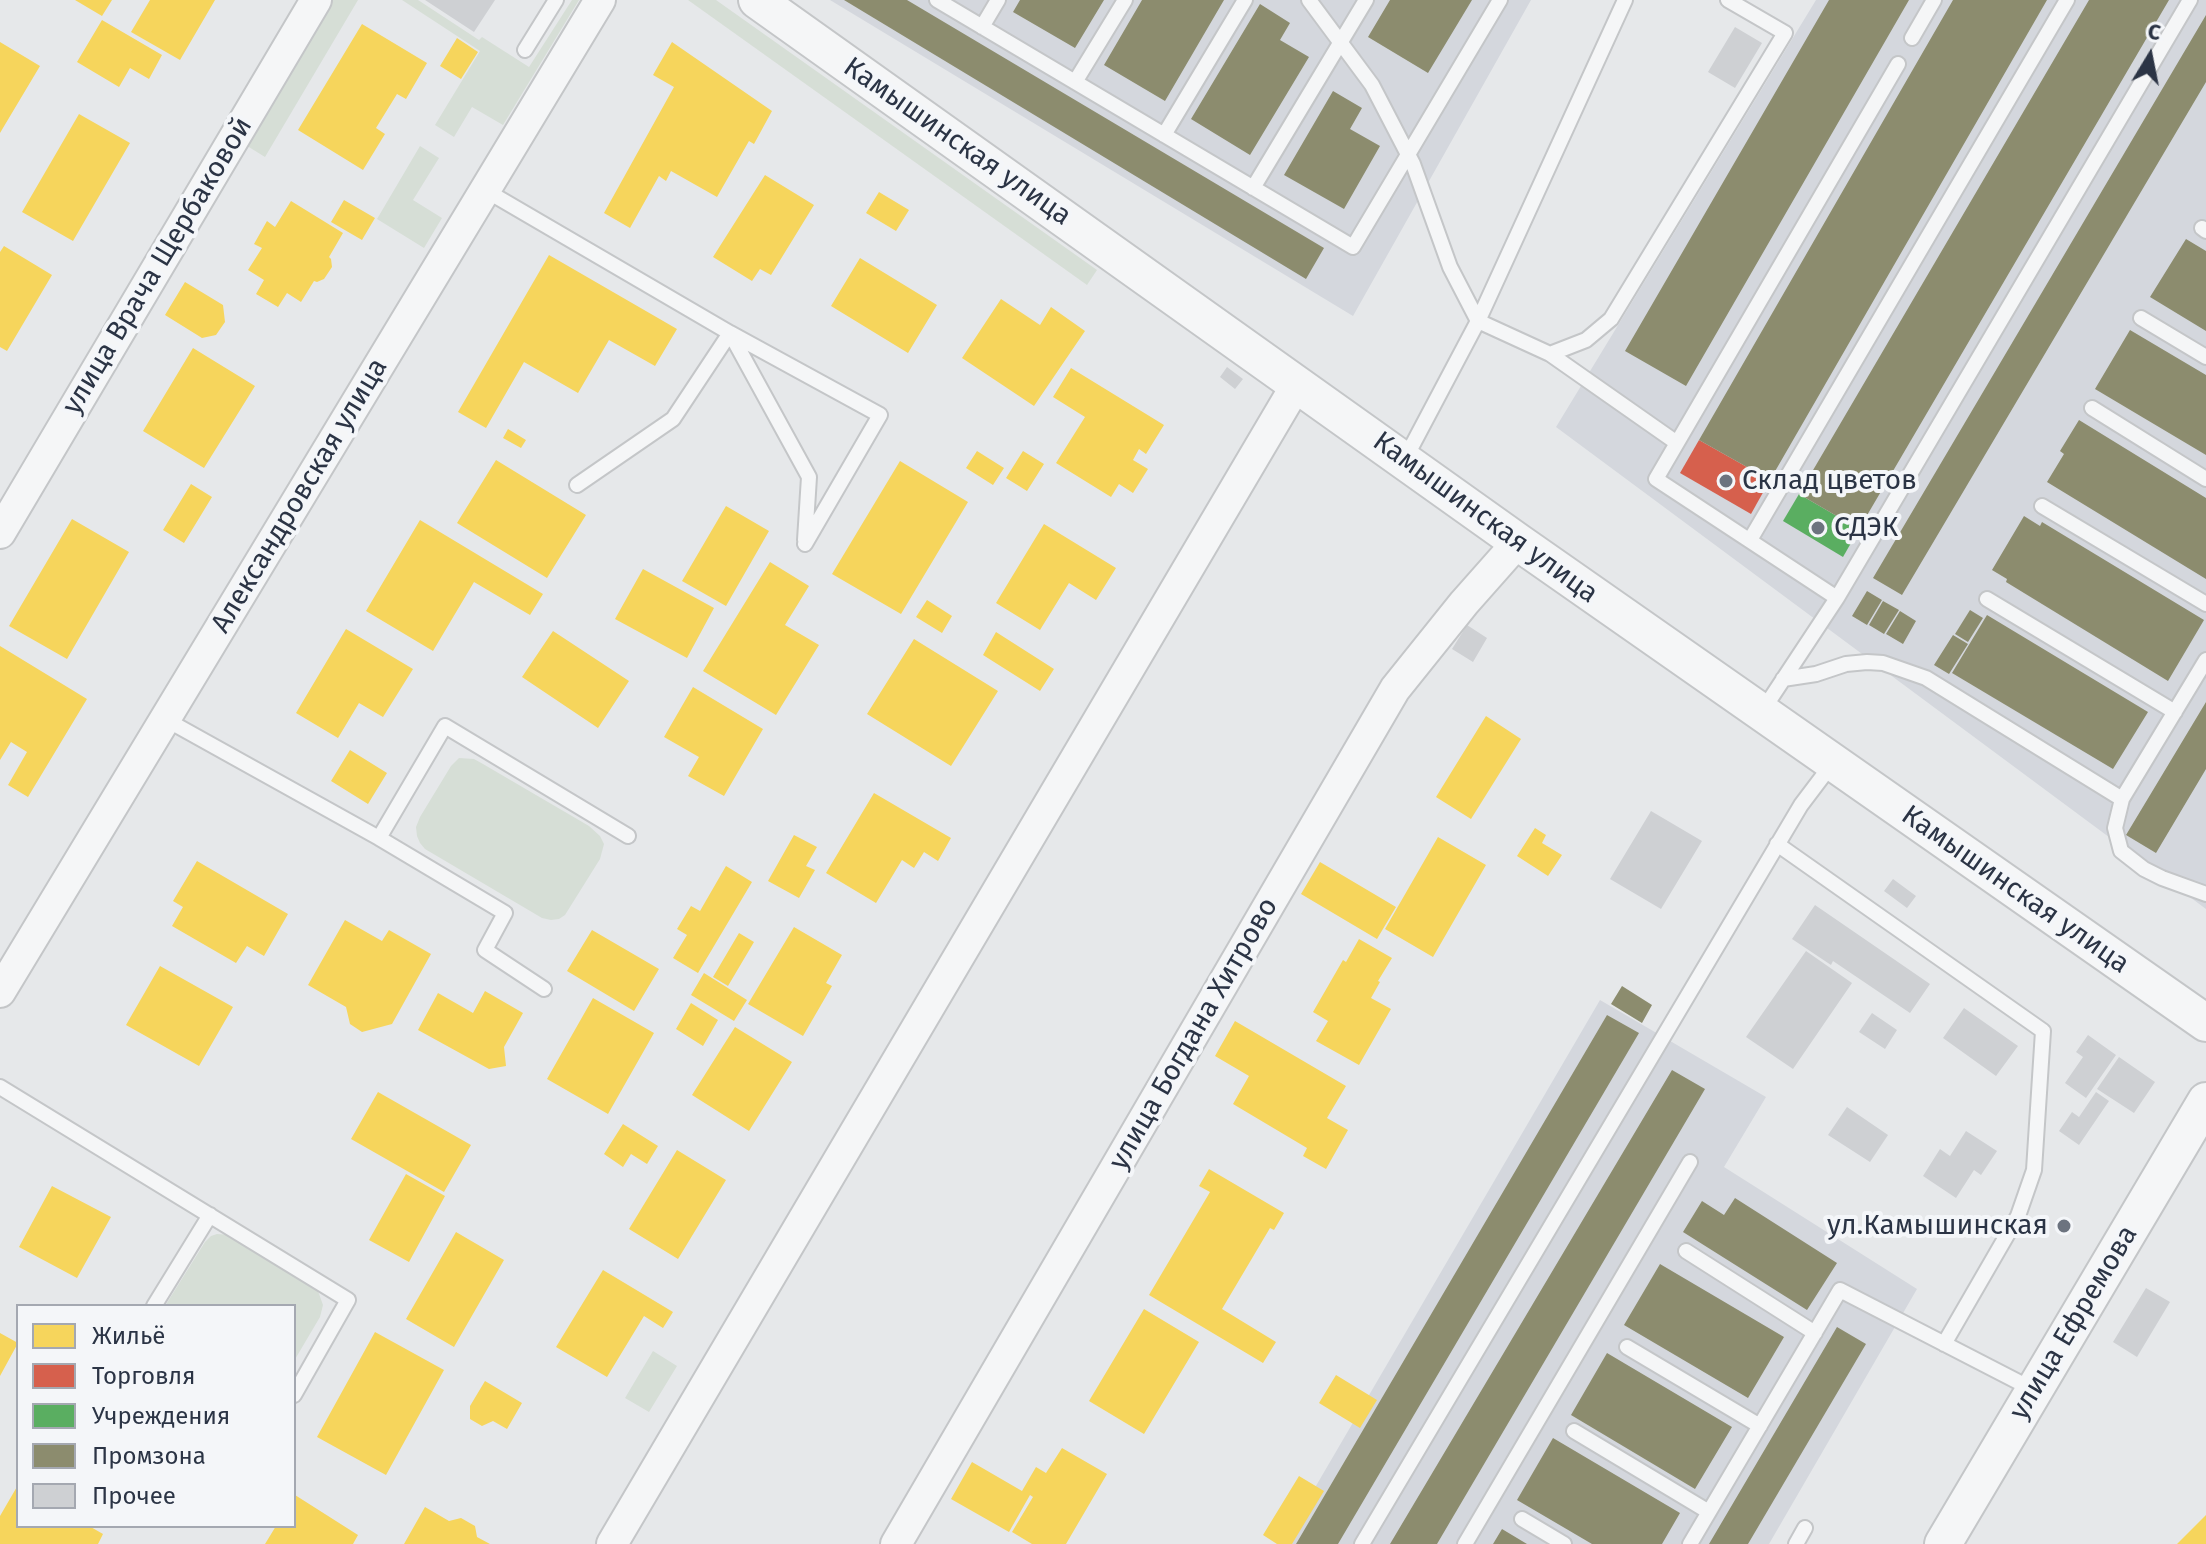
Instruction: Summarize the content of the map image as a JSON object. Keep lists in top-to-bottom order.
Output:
{
  "streets": {
    "street": [
      "Камышинская улица",
      "улица Врача Щербаковой",
      "Александровская улица",
      "улица Богдана Хитрово",
      "улица Ефремова"
    ]
  },
  "crossings": [
    ["Камышинская улица", "улица Богдана Хитрово"]
  ],
  "places": ["Склад цветов", "СДЭК", "ул.Камышинская"],
  "legend": [
    "Жильё",
    "Торговля",
    "Учреждения",
    "Промзона",
    "Прочее"
  ],
  "north": "top"
}
